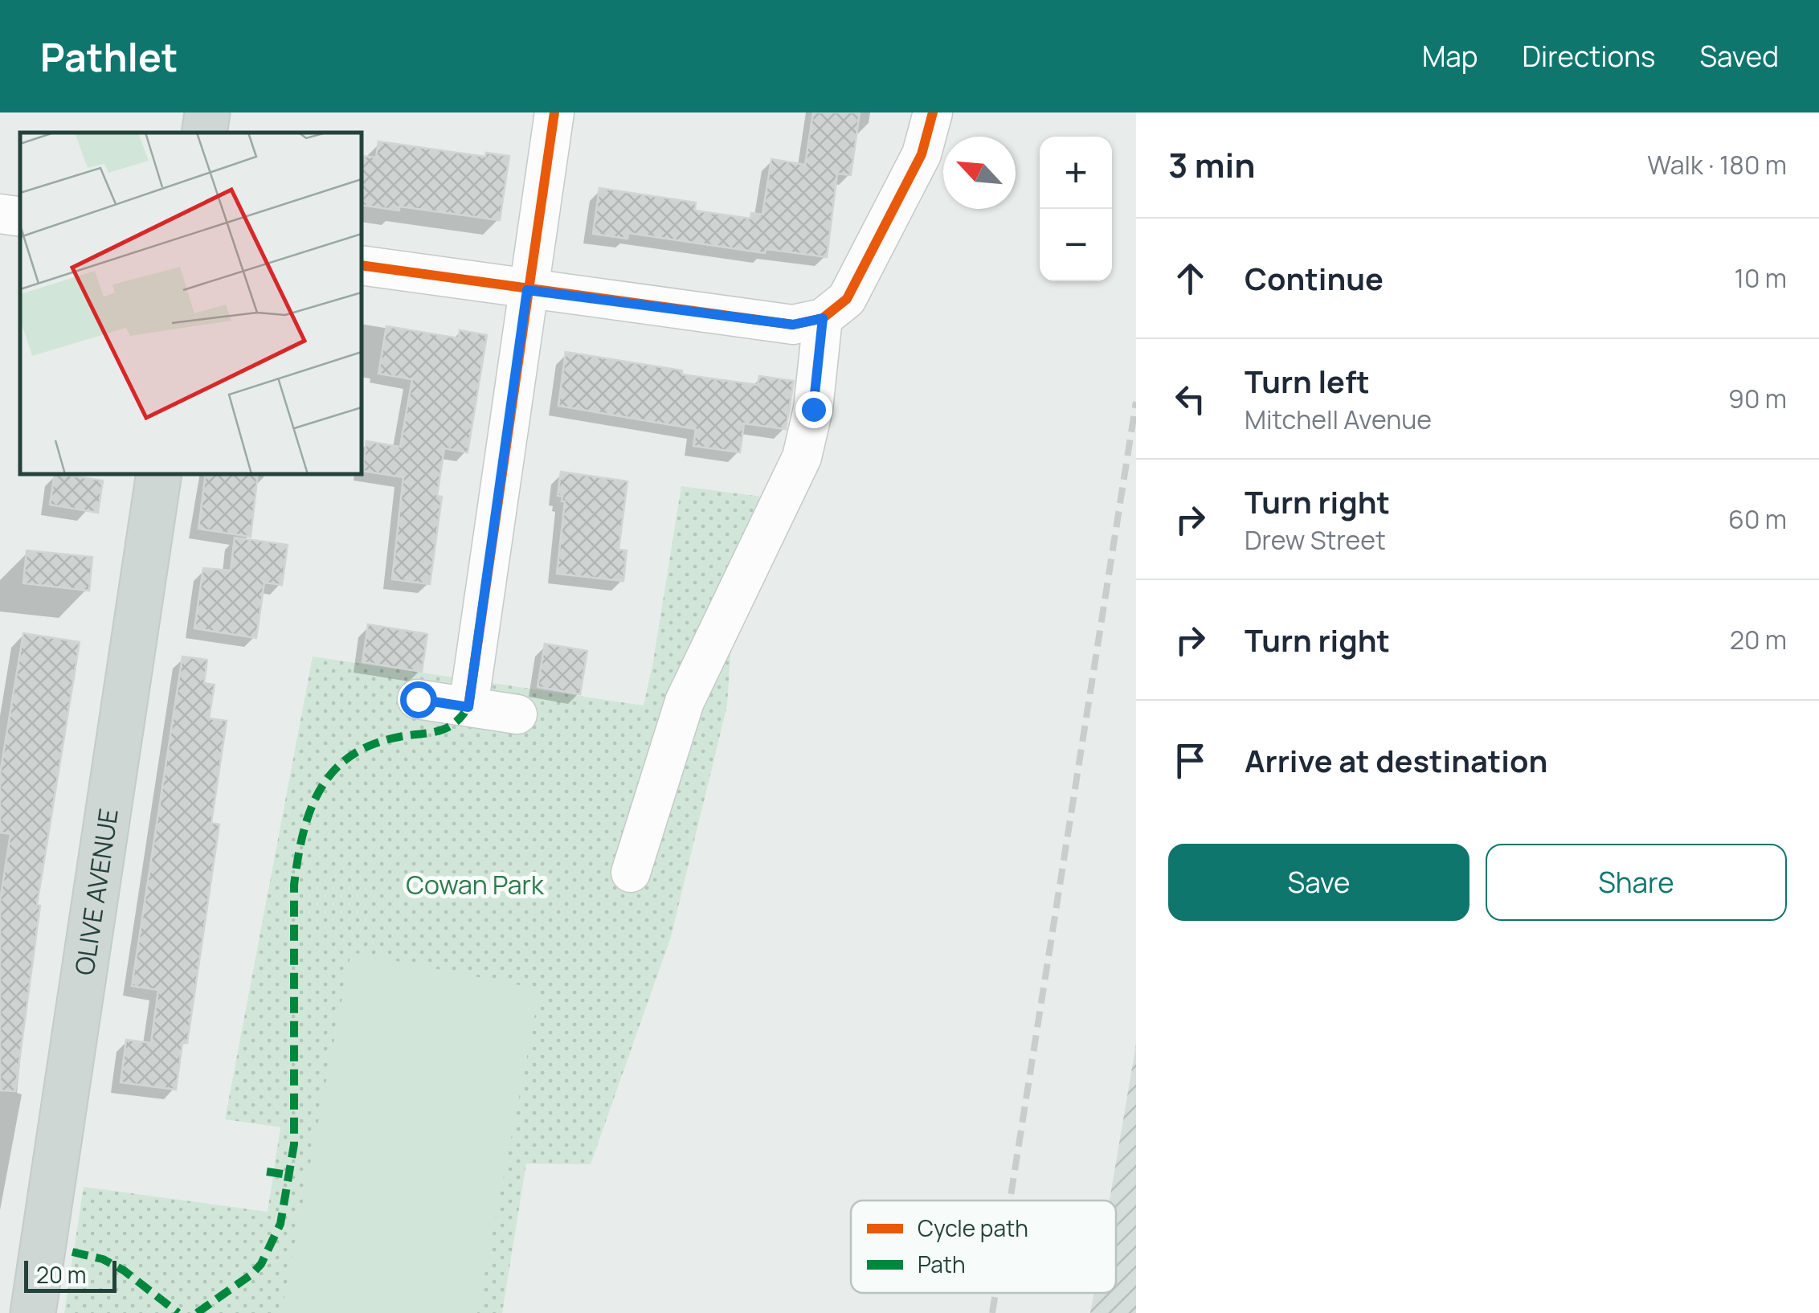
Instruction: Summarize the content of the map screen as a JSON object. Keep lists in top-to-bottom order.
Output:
{
  "streets": {
    "main road": ["OLIVE AVENUE"]
  },
  "parks": ["Cowan Park"],
  "legend": ["Cycle path", "Path"],
  "scale_bar": "20 m",
  "north": "top left",
  "page": {
    "header": "Pathlet",
    "nav": ["Map", "Directions", "Saved"],
    "heading": ["3 min", "Walk · 180 m"],
    "map_buttons": ["+", "−"],
    "list": [
      ["Continue", "10 m"],
      ["Turn left", "Mitchell Avenue", "90 m"],
      ["Turn right", "Drew Street", "60 m"],
      ["Turn right", "20 m"],
      "Arrive at destination"
    ],
    "buttons": ["Save", "Share"],
    "scale": "20 m"
  }
}
